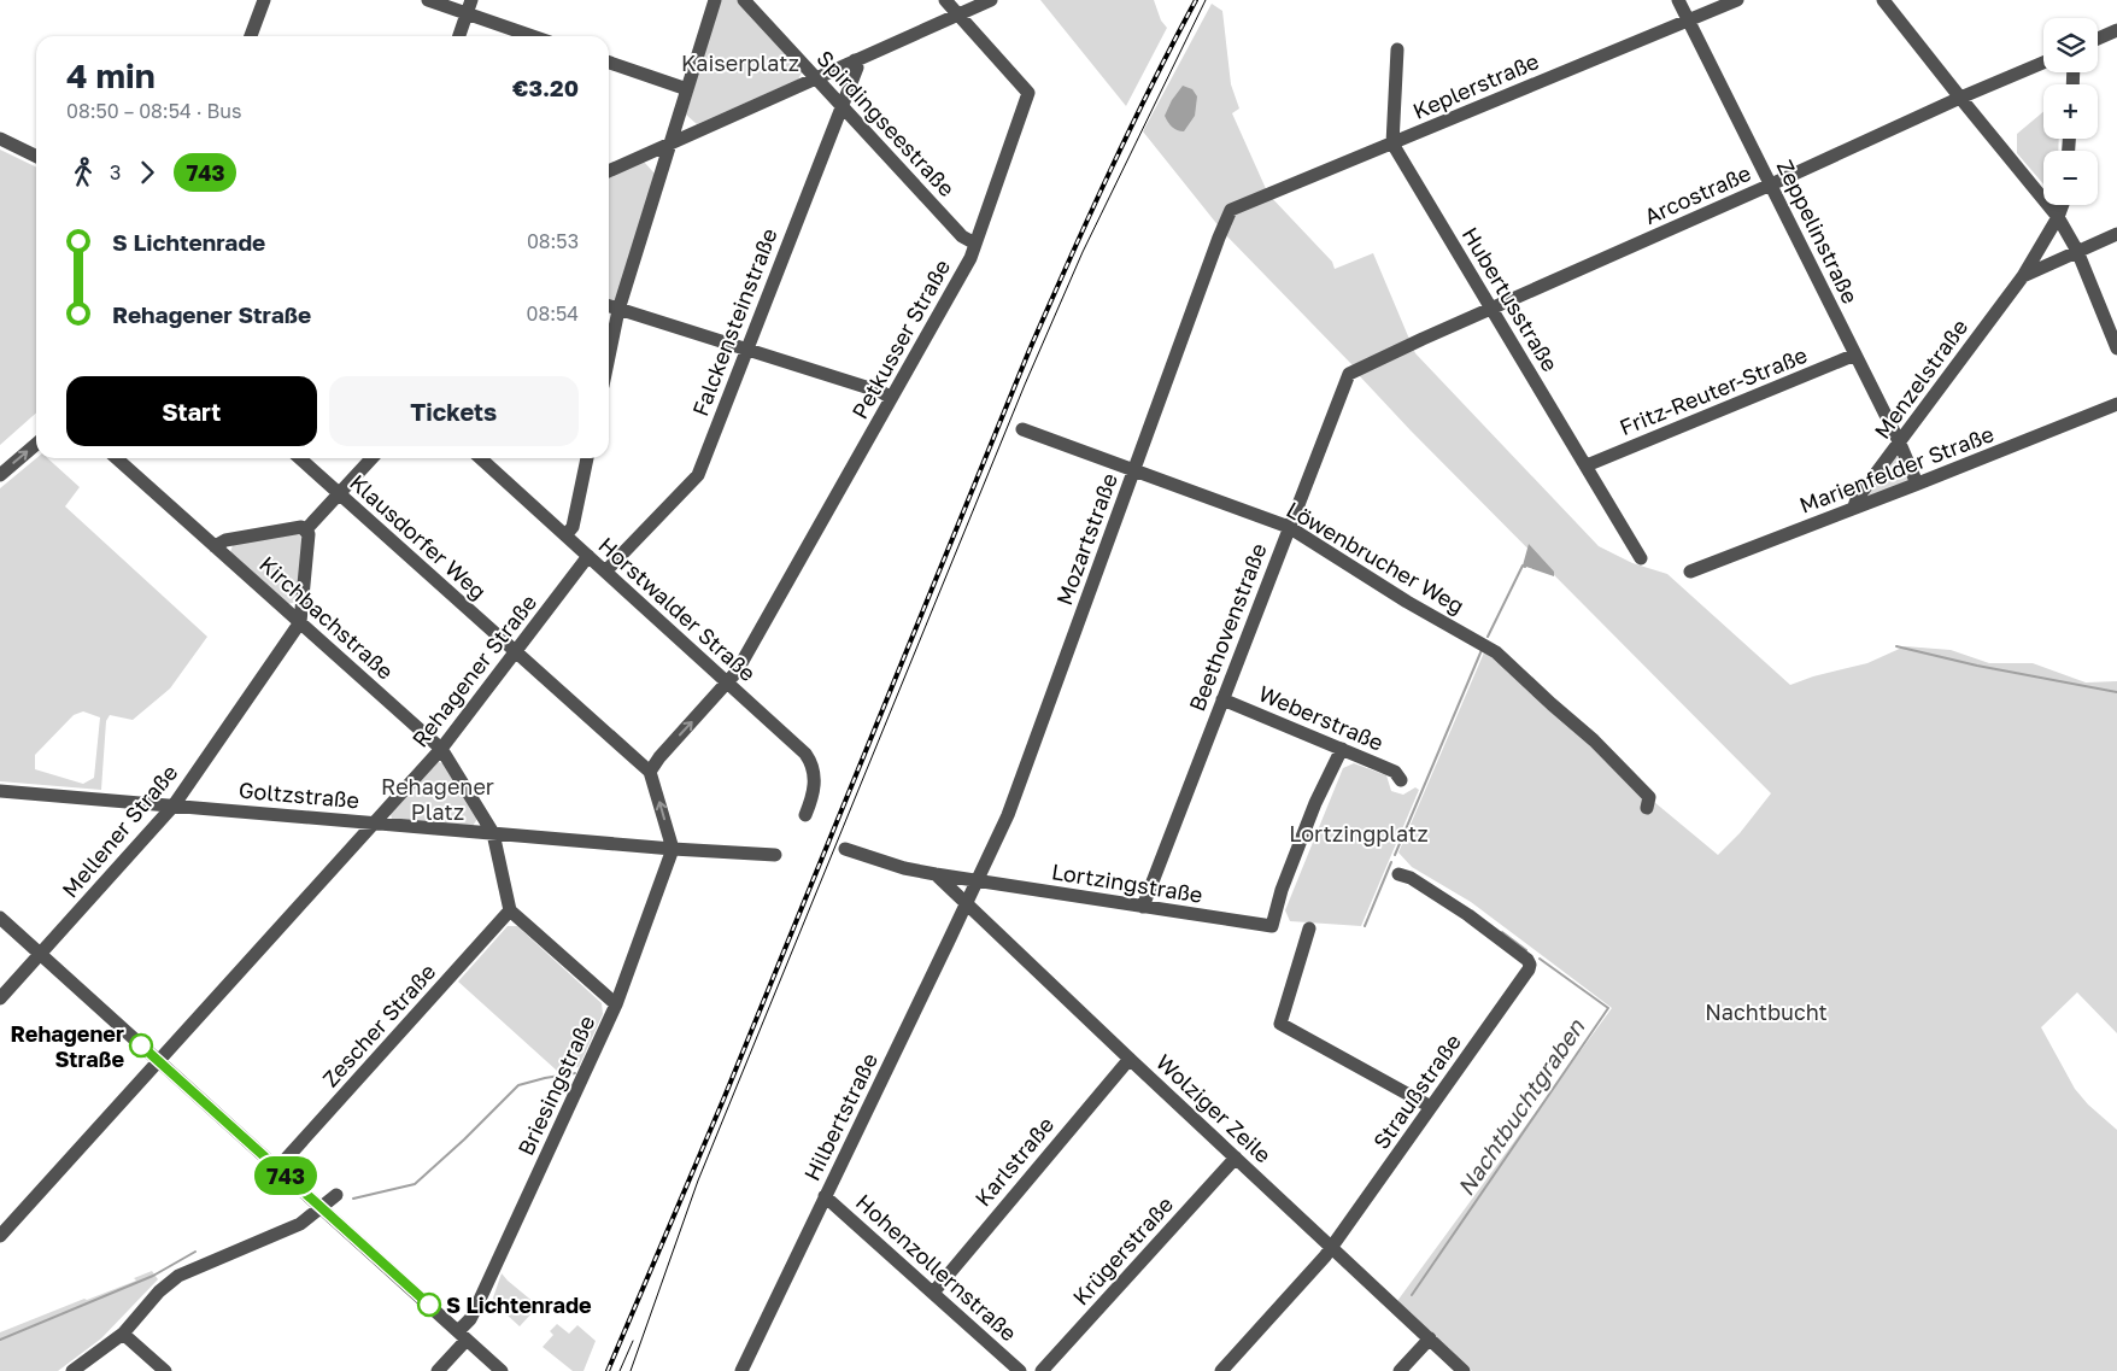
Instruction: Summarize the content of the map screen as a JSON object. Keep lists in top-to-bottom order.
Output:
{
  "streets": {
    "street": [
      "Keplerstraße",
      "Spirdingseestraße",
      "Arcostraße",
      "Zeppelinstraße",
      "Hubertusstraße",
      "Falckensteinstraße",
      "Petkusser Straße",
      "Menzelstraße",
      "Fritz-Reuter-Straße",
      "Marienfelder Straße",
      "Klausdorfer Weg",
      "Mozartstraße",
      "Löwenbrucher Weg",
      "Horstwalder Straße",
      "Kirchbachstraße",
      "Beethovenstraße",
      "Rehagener Straße",
      "Weberstraße",
      "Goltzstraße",
      "Mellener Straße",
      "Lortzingstraße",
      "Zescher Straße",
      "Briesingstraße",
      "Straußstraße",
      "Wolziger Zeile",
      "Hilbertstraße",
      "Karlstraße",
      "Krügerstraße",
      "Hohenzollernstraße"
    ]
  },
  "crossings": [
    ["Keplerstraße", "Zeppelinstraße"],
    ["Keplerstraße", "Hubertusstraße"],
    ["Keplerstraße", "Mozartstraße"],
    ["Spirdingseestraße", "Falckensteinstraße"],
    ["Spirdingseestraße", "Petkusser Straße"],
    ["Arcostraße", "Zeppelinstraße"],
    ["Arcostraße", "Hubertusstraße"],
    ["Arcostraße", "Beethovenstraße"],
    ["Zeppelinstraße", "Menzelstraße"],
    ["Zeppelinstraße", "Fritz-Reuter-Straße"],
    ["Zeppelinstraße", "Marienfelder Straße"],
    ["Hubertusstraße", "Fritz-Reuter-Straße"],
    ["Falckensteinstraße", "Horstwalder Straße"],
    ["Petkusser Straße", "Klausdorfer Weg"],
    ["Petkusser Straße", "Horstwalder Straße"],
    ["Menzelstraße", "Marienfelder Straße"],
    ["Klausdorfer Weg", "Rehagener Straße"],
    ["Mozartstraße", "Löwenbrucher Weg"],
    ["Mozartstraße", "Lortzingstraße"],
    ["Mozartstraße", "Hilbertstraße"],
    ["Löwenbrucher Weg", "Beethovenstraße"],
    ["Horstwalder Straße", "Rehagener Straße"],
    ["Kirchbachstraße", "Rehagener Straße"],
    ["Kirchbachstraße", "Goltzstraße"],
    ["Kirchbachstraße", "Mellener Straße"],
    ["Kirchbachstraße", "Zescher Straße"],
    ["Beethovenstraße", "Weberstraße"],
    ["Beethovenstraße", "Lortzingstraße"],
    ["Rehagener Straße", "Goltzstraße"],
    ["Weberstraße", "Lortzingstraße"],
    ["Goltzstraße", "Mellener Straße"],
    ["Goltzstraße", "Briesingstraße"],
    ["Lortzingstraße", "Hilbertstraße"],
    ["Straußstraße", "Wolziger Zeile"],
    ["Wolziger Zeile", "Hilbertstraße"],
    ["Wolziger Zeile", "Karlstraße"],
    ["Wolziger Zeile", "Krügerstraße"],
    ["Hilbertstraße", "Hohenzollernstraße"],
    ["Karlstraße", "Hohenzollernstraße"]
  ],
  "water": ["Nachtbuchtgraben"],
  "parks": [
    "Kaiserplatz",
    "Rehagener Platz",
    "Lortzingplatz",
    "Nachtbucht"
  ],
  "places": ["Rehagener Straße", "S Lichtenrade"],
  "lines": ["bus line 743"],
  "page": {
    "on_map": "743",
    "map_buttons": ["+", "−"],
    "heading": ["4 min", "08:50 – 08:54 · Bus", "€3.20"],
    "legs": ["3", "743"],
    "list": [
      {
        "name": "S Lichtenrade",
        "value": "08:53"
      },
      {
        "name": "Rehagener Straße",
        "value": "08:54"
      }
    ],
    "buttons": ["Start", "Tickets"]
  }
}
